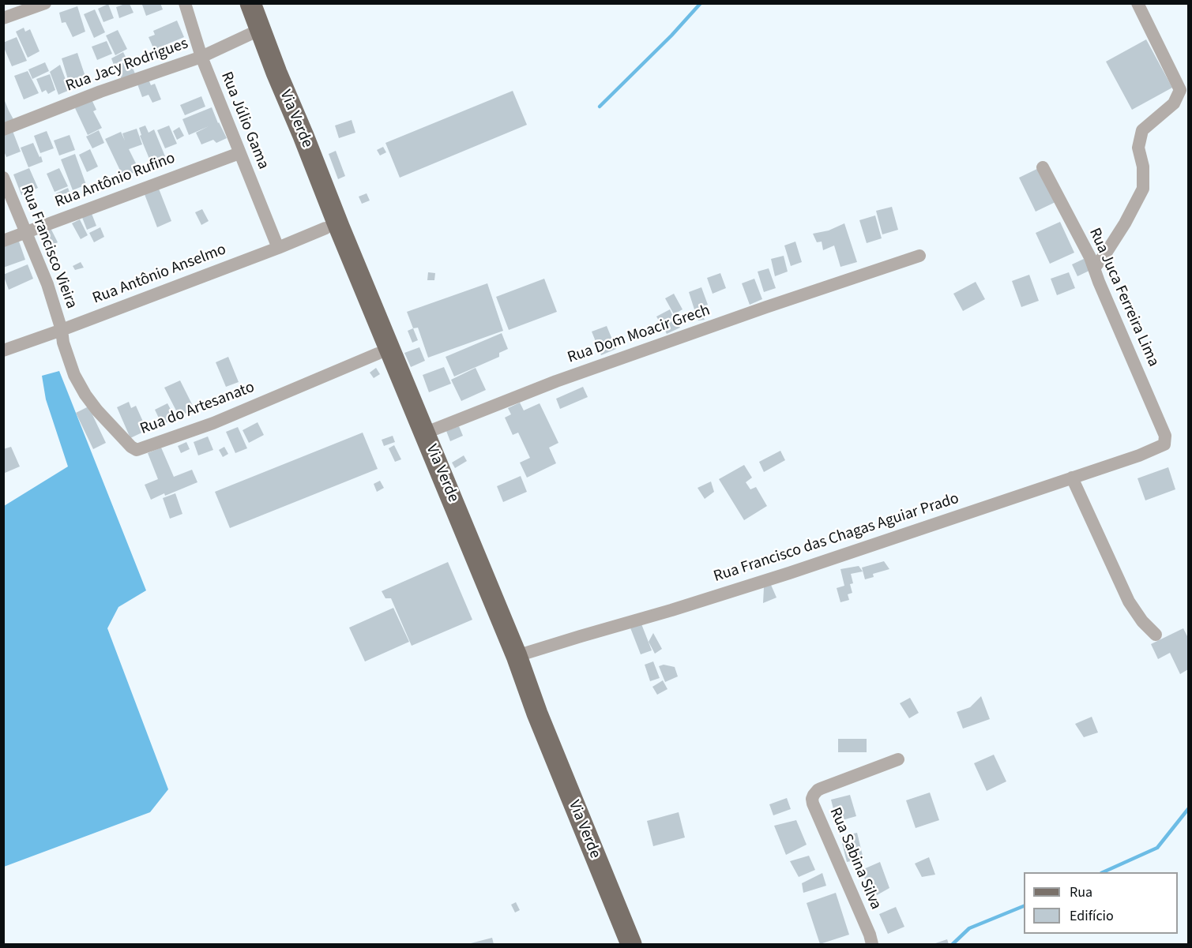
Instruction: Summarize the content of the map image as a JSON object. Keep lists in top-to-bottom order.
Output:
{
  "streets": {
    "main road": ["Via Verde"],
    "street": [
      "Rua Jacy Rodrigues",
      "Rua Júlio Gama",
      "Rua Antônio Rufino",
      "Rua Francisco Vieira",
      "Rua Antônio Anselmo",
      "Rua Juca Ferreira Lima",
      "Rua Dom Moacir Grech",
      "Rua do Artesanato",
      "Rua Francisco das Chagas Aguiar Prado",
      "Rua Sabina Silva"
    ]
  },
  "crossings": [
    ["Rua Jacy Rodrigues", "Via Verde"],
    ["Rua Jacy Rodrigues", "Rua Júlio Gama"],
    ["Via Verde", "Rua Antônio Anselmo"],
    ["Via Verde", "Rua Dom Moacir Grech"],
    ["Via Verde", "Rua do Artesanato"],
    ["Via Verde", "Rua Francisco das Chagas Aguiar Prado"],
    ["Rua Júlio Gama", "Rua Antônio Rufino"],
    ["Rua Júlio Gama", "Rua Antônio Anselmo"],
    ["Rua Antônio Rufino", "Rua Francisco Vieira"],
    ["Rua Francisco Vieira", "Rua Antônio Anselmo"],
    ["Rua Francisco Vieira", "Rua do Artesanato"],
    ["Rua Antônio Anselmo", "Rua do Artesanato"],
    ["Rua Juca Ferreira Lima", "Rua Francisco das Chagas Aguiar Prado"]
  ],
  "legend": ["Rua", "Edifício"]
}
